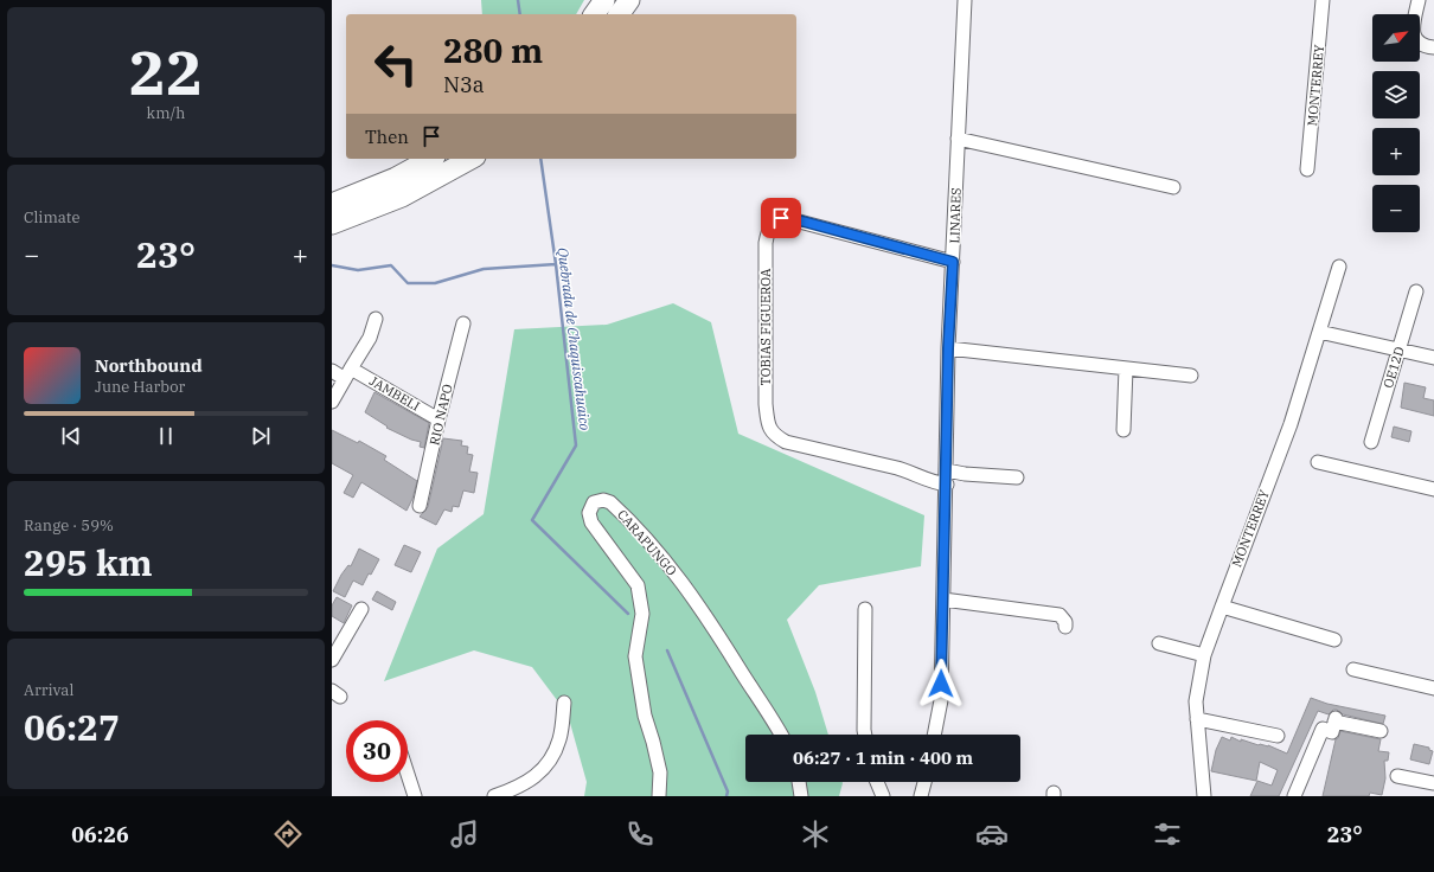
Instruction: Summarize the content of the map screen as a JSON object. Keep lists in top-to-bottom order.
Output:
{
  "streets": {
    "street": [
      "MONTERREY",
      "LINARES",
      "TOBIAS FIGUEROA",
      "OE12D",
      "JAMBELI",
      "RIO NAPO",
      "CARAPUNGO"
    ]
  },
  "crossings": [
    ["LINARES", "TOBIAS FIGUEROA"],
    ["JAMBELI", "RIO NAPO"]
  ],
  "water": ["Quebrada de Chaquiscahuaico"],
  "north": "top right",
  "page": {
    "tile": [
      ["22", "km/h"],
      "Climate",
      ["Range · 59%", "295 km"],
      ["Arrival", "06:27"]
    ],
    "map_buttons": ["+", "−"],
    "turn": ["280 m", "N3a"],
    "then": "Then",
    "heat": ["−", "23°", "+"],
    "song": ["Northbound", "June Harbor"],
    "limit": "30",
    "trip": "06:27 · 1 min · 400 m",
    "tabs": ["06:26", "23°"]
  }
}
